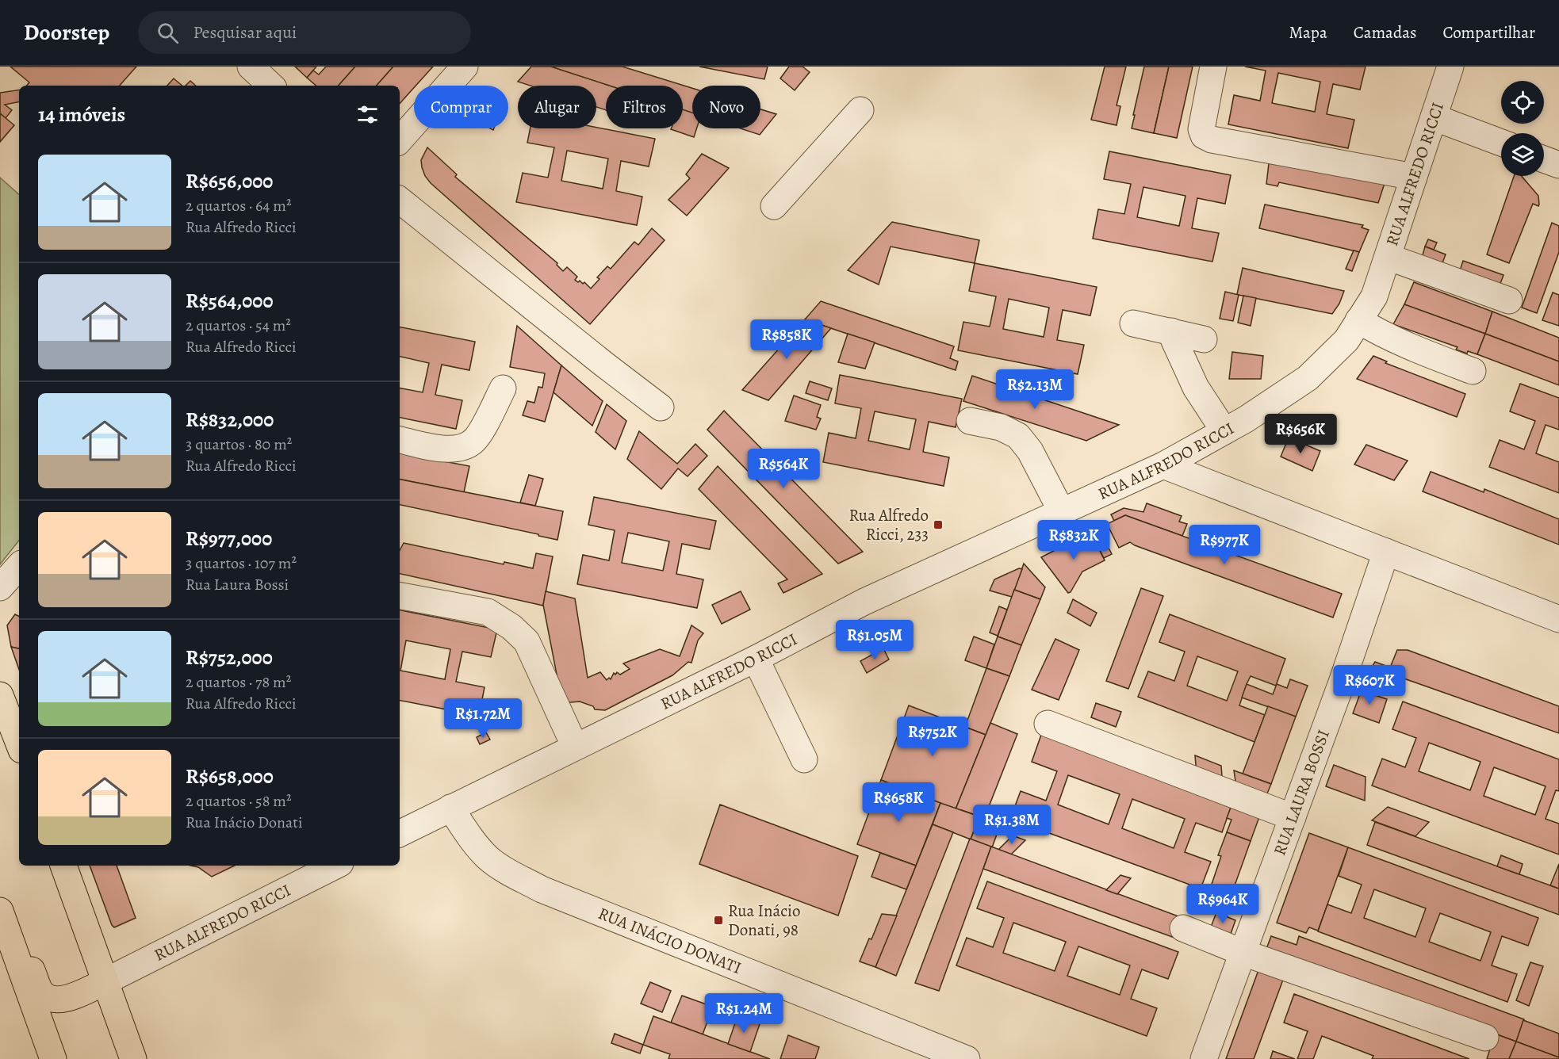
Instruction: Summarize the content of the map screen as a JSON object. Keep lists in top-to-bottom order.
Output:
{
  "streets": {
    "street": ["RUA ALFREDO RICCI", "RUA LAURA BOSSI", "RUA INÁCIO DONATI"]
  },
  "crossings": [
    ["RUA ALFREDO RICCI", "RUA INÁCIO DONATI"]
  ],
  "places": {
    "transit": ["Rua Alfredo Ricci, 233", "Rua Inácio Donati, 98"]
  },
  "page": {
    "header": "Doorstep",
    "search": "Pesquisar aqui",
    "nav": ["Mapa", "Camadas", "Compartilhar"],
    "chip": [
      "Comprar",
      "Alugar",
      "Filtros",
      "Novo"
    ],
    "heading": "14 imóveis",
    "list": [
      {
        "name": "R$656,000",
        "note": "2 quartos · 64 m² · Rua Alfredo Ricci"
      },
      {
        "name": "R$564,000",
        "note": "2 quartos · 54 m² · Rua Alfredo Ricci"
      },
      {
        "name": "R$832,000",
        "note": "3 quartos · 80 m² · Rua Alfredo Ricci"
      },
      {
        "name": "R$977,000",
        "note": "3 quartos · 107 m² · Rua Laura Bossi"
      },
      {
        "name": "R$752,000",
        "note": "2 quartos · 78 m² · Rua Alfredo Ricci"
      },
      {
        "name": "R$658,000",
        "note": "2 quartos · 58 m² · Rua Inácio Donati"
      }
    ],
    "price": [
      "R$858K",
      "R$2.13M",
      "R$656K",
      "R$564K",
      "R$832K",
      "R$977K",
      "R$1.05M",
      "R$607K",
      "R$1.72M",
      "R$752K",
      "R$658K",
      "R$1.38M",
      "R$964K",
      "R$1.24M"
    ]
  }
}
